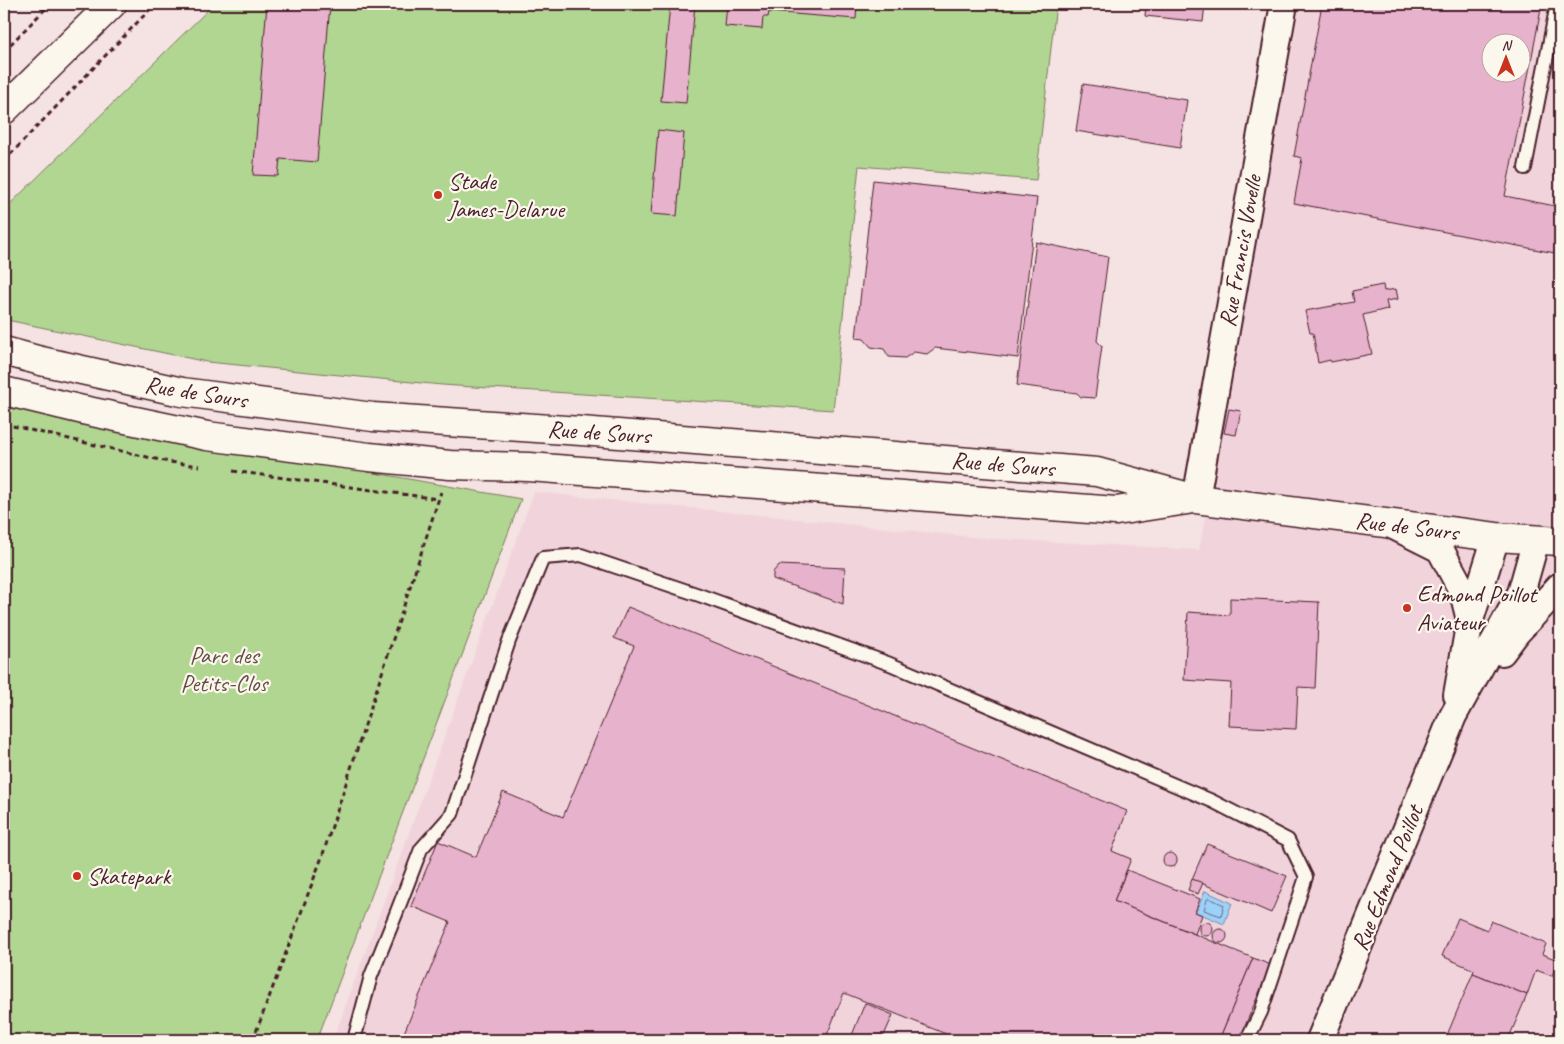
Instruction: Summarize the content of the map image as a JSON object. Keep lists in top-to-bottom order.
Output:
{
  "streets": {
    "main road": ["Rue de Sours"],
    "street": ["Rue Francis Vovelle", "Rue Edmond Poillot"]
  },
  "crossings": [
    ["Rue Francis Vovelle", "Rue de Sours"],
    ["Rue de Sours", "Rue Edmond Poillot"]
  ],
  "parks": ["Parc des Petits-Clos"],
  "places": ["Stade James-Delarue", "Edmond Poillot Aviateur", "Skatepark"],
  "north": "top"
}
